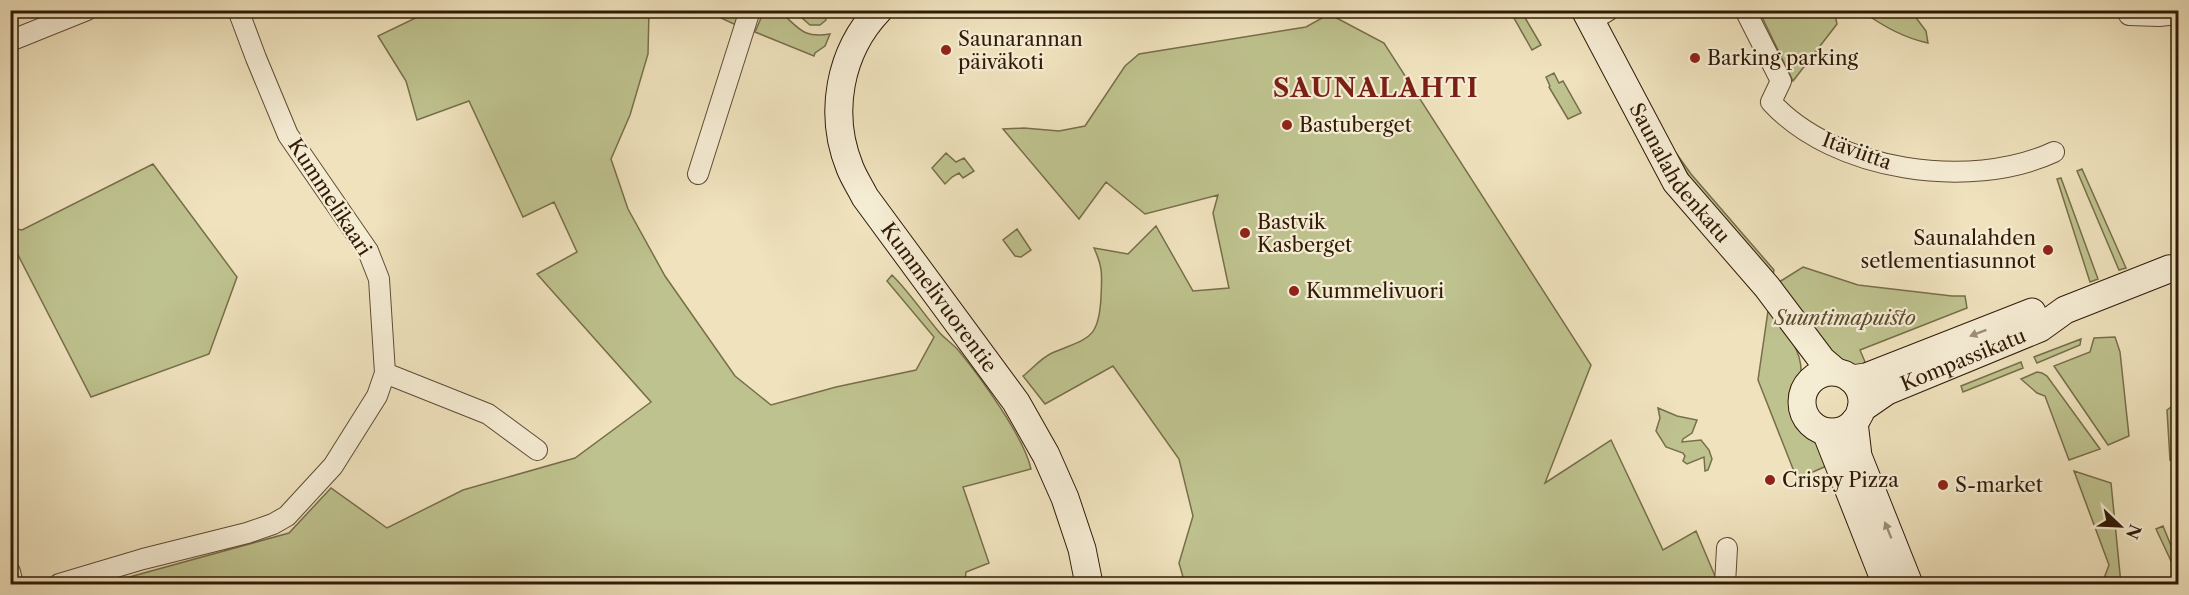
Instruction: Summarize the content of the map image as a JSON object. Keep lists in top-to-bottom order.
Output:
{
  "streets": {
    "street": [
      "Itäviitta",
      "Saunalahdenkatu",
      "Kummelikaari",
      "Kummelivuorentie",
      "Kompassikatu"
    ]
  },
  "crossings": [
    ["Saunalahdenkatu", "Kompassikatu"]
  ],
  "districts": ["SAUNALAHTI"],
  "parks": ["Suuntimapuisto"],
  "places": [
    "Saunarannan päiväkoti",
    "Barking parking",
    "Bastuberget",
    "Bastvik Kasberget",
    "Saunalahden setlementiasunnot",
    "Kummelivuori",
    "Crispy Pizza",
    "S-market"
  ],
  "north": "bottom right"
}
